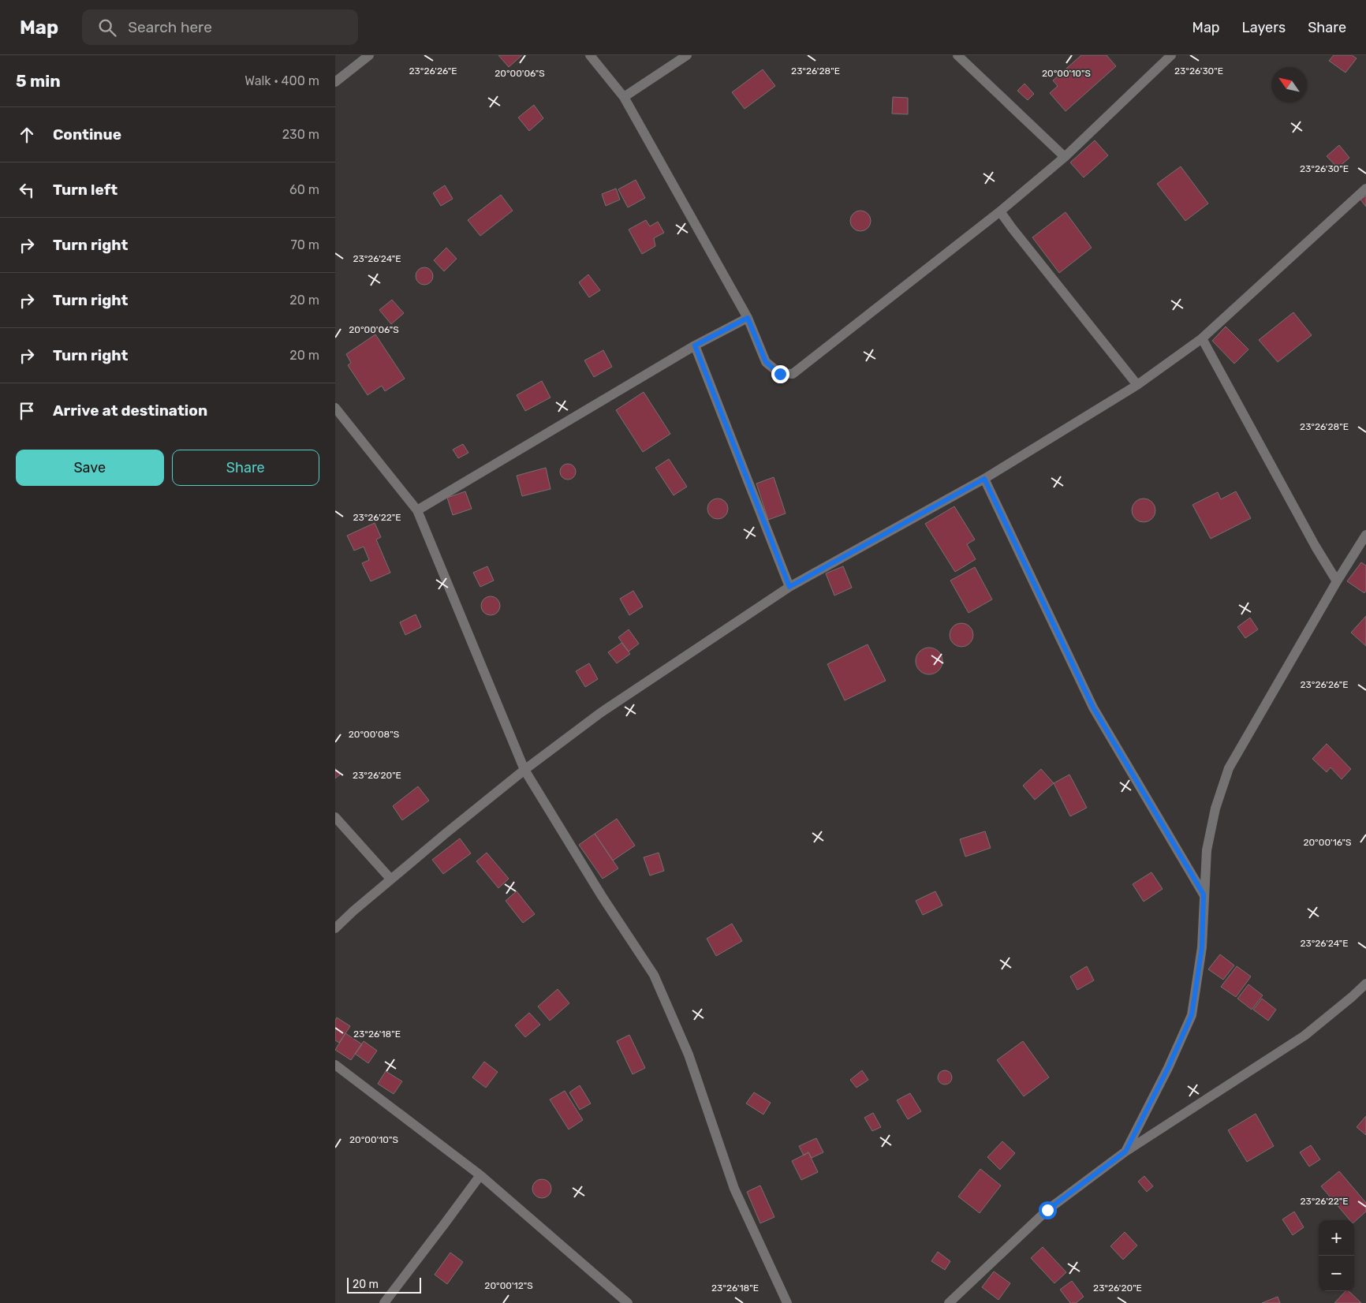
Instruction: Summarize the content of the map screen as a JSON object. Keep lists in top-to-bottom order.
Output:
{
  "scale_bar": "20 m",
  "north": "top left",
  "page": {
    "header": "Map",
    "search": "Search here",
    "nav": ["Map", "Layers", "Share"],
    "heading": ["5 min", "Walk · 400 m"],
    "list": [
      ["Continue", "230 m"],
      ["Turn left", "60 m"],
      ["Turn right", "70 m"],
      ["Turn right", "20 m"],
      ["Turn right", "20 m"],
      "Arrive at destination"
    ],
    "buttons": ["Save", "Share"],
    "map_buttons": ["+", "−"],
    "scale": "20 m"
  },
  "coordinates": [
    "23°26'26\"E",
    "23°26'28\"E",
    "23°26'30\"E",
    "20°00'06\"S",
    "20°00'10\"S",
    "23°26'24\"E",
    "23°26'22\"E",
    "20°00'08\"S",
    "23°26'20\"E",
    "20°00'16\"S",
    "23°26'18\"E",
    "20°00'12\"S"
  ]
}
